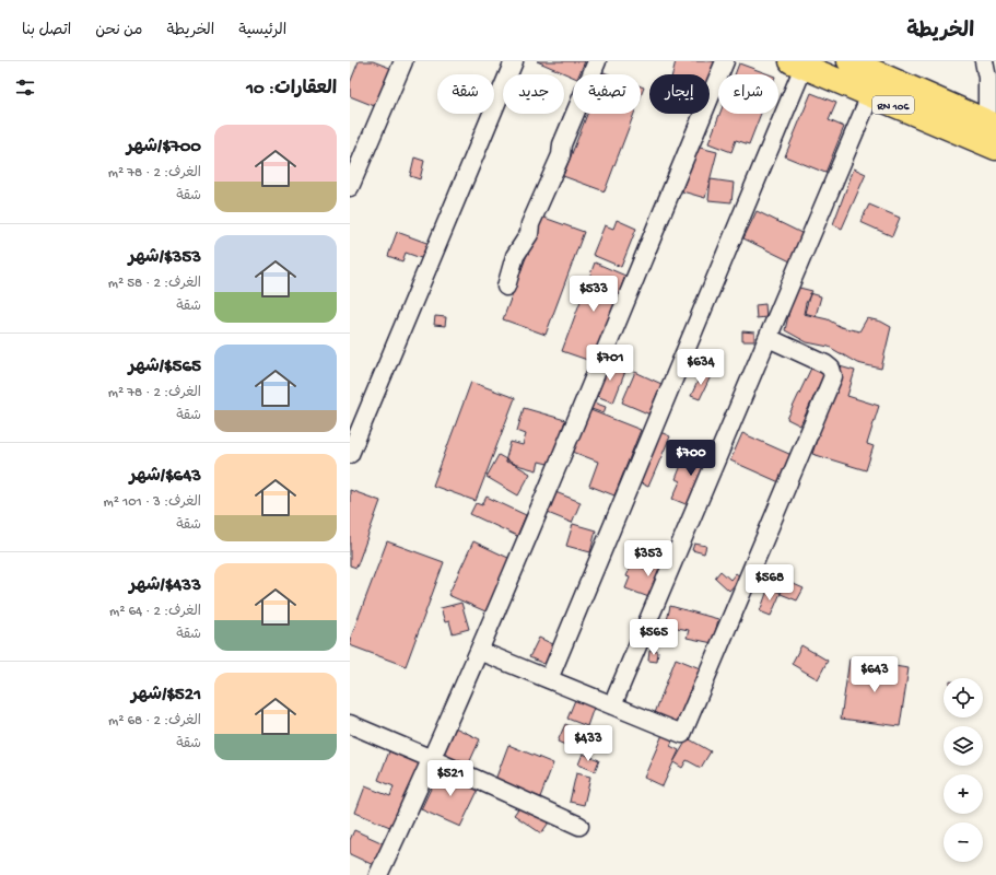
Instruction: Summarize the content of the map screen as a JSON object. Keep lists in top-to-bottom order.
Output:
{
  "streets": {
    "main road": ["RN 106"]
  },
  "page": {
    "header": "الخريطة",
    "nav": [
      "الرئيسية",
      "الخريطة",
      "من نحن",
      "اتصل بنا"
    ],
    "heading": "العقارات: 10",
    "chip": [
      "شراء",
      "إيجار",
      "تصفية",
      "جديد",
      "شقة"
    ],
    "list": [
      {
        "name": "$700/شهر",
        "note": "الغرف: 2 · 78 m² · شقة"
      },
      {
        "name": "$353/شهر",
        "note": "الغرف: 2 · 58 m² · شقة"
      },
      {
        "name": "$565/شهر",
        "note": "الغرف: 2 · 78 m² · شقة"
      },
      {
        "name": "$643/شهر",
        "note": "الغرف: 3 · 101 m² · شقة"
      },
      {
        "name": "$433/شهر",
        "note": "الغرف: 2 · 64 m² · شقة"
      },
      {
        "name": "$521/شهر",
        "note": "الغرف: 2 · 68 m² · شقة"
      }
    ],
    "price": [
      "$533",
      "$701",
      "$634",
      "$700",
      "$353",
      "$568",
      "$565",
      "$643",
      "$433",
      "$521"
    ],
    "map_buttons": ["+", "−"]
  }
}
